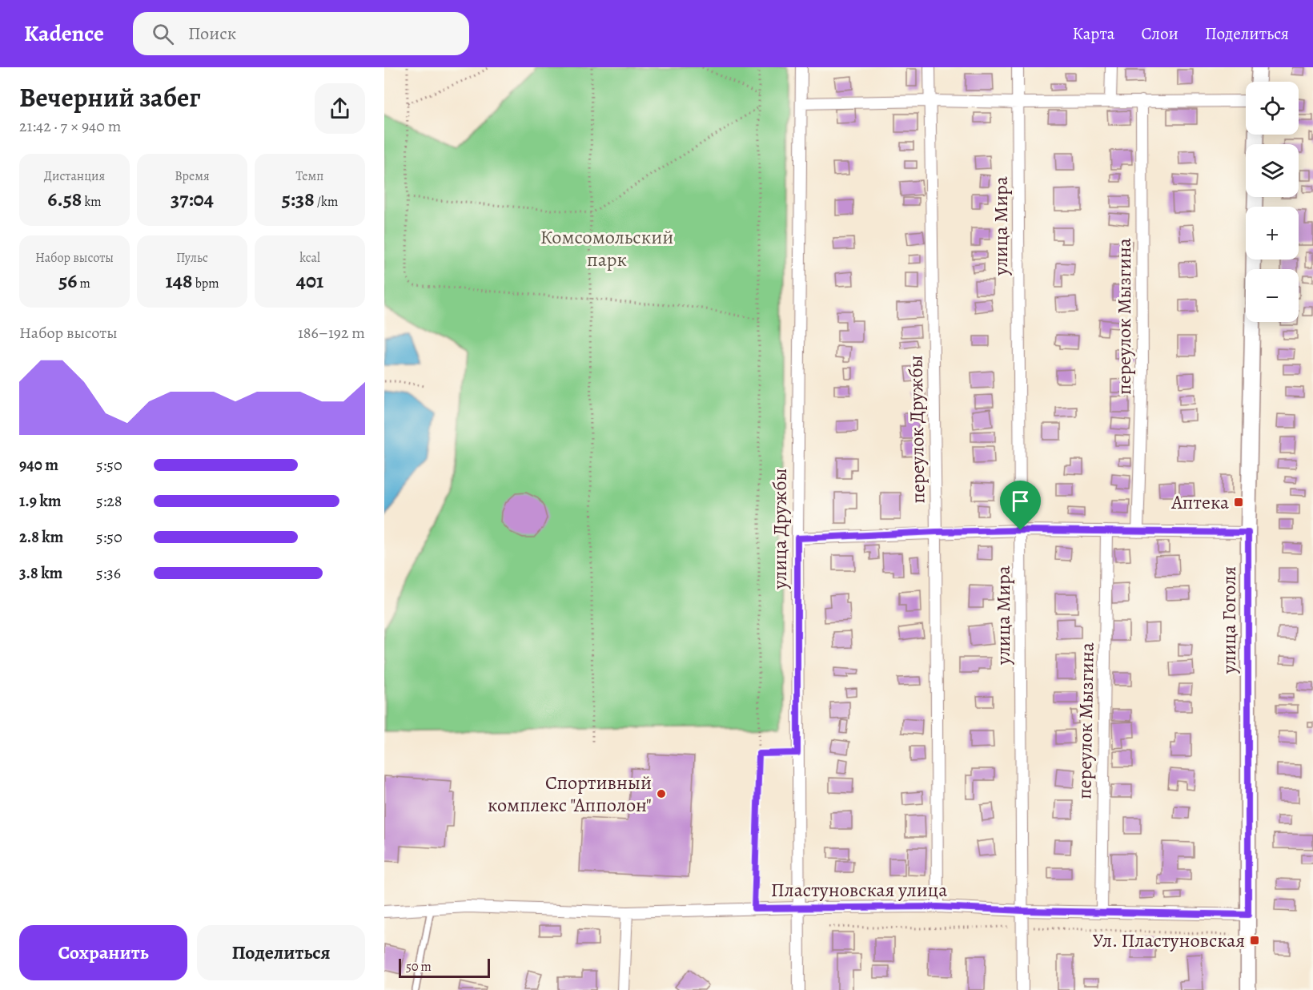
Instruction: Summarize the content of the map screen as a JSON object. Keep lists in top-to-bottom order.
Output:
{
  "streets": {
    "street": [
      "улица Мира",
      "переулок Мызгина",
      "переулок Дружбы",
      "улица Дружбы",
      "улица Гоголя",
      "Пластуновская улица"
    ]
  },
  "crossings": [
    ["улица Мира", "Пластуновская улица"],
    ["переулок Мызгина", "Пластуновская улица"],
    ["переулок Дружбы", "Пластуновская улица"],
    ["улица Дружбы", "Пластуновская улица"],
    ["улица Гоголя", "Пластуновская улица"]
  ],
  "parks": ["Комсомольский парк"],
  "places": {
    "transit": ["Аптека", "Ул. Пластуновская"],
    "other": ["Спортивный комплекс \"Апполон\""]
  },
  "scale_bar": "50 m",
  "page": {
    "header": "Kadence",
    "search": "Поиск",
    "nav": ["Карта", "Слои", "Поделиться"],
    "heading": ["Вечерний забег", "21:42 · 7 × 940 m"],
    "map_buttons": ["+", "−"],
    "stats": [
      ["Дистанция", "6.58 km"],
      ["Время", "37:04"],
      ["Темп", "5:38 /km"],
      ["Набор высоты", "56 m"],
      ["Пульс", "148 bpm"],
      ["kcal", "401"]
    ],
    "chart": ["Набор высоты", "186–192 m"],
    "list": [
      {
        "name": "940 m",
        "note": "5:50"
      },
      {
        "name": "1.9 km",
        "note": "5:28"
      },
      {
        "name": "2.8 km",
        "note": "5:50"
      },
      {
        "name": "3.8 km",
        "note": "5:36"
      }
    ],
    "buttons": ["Сохранить", "Поделиться"],
    "scale": "50 m"
  }
}
